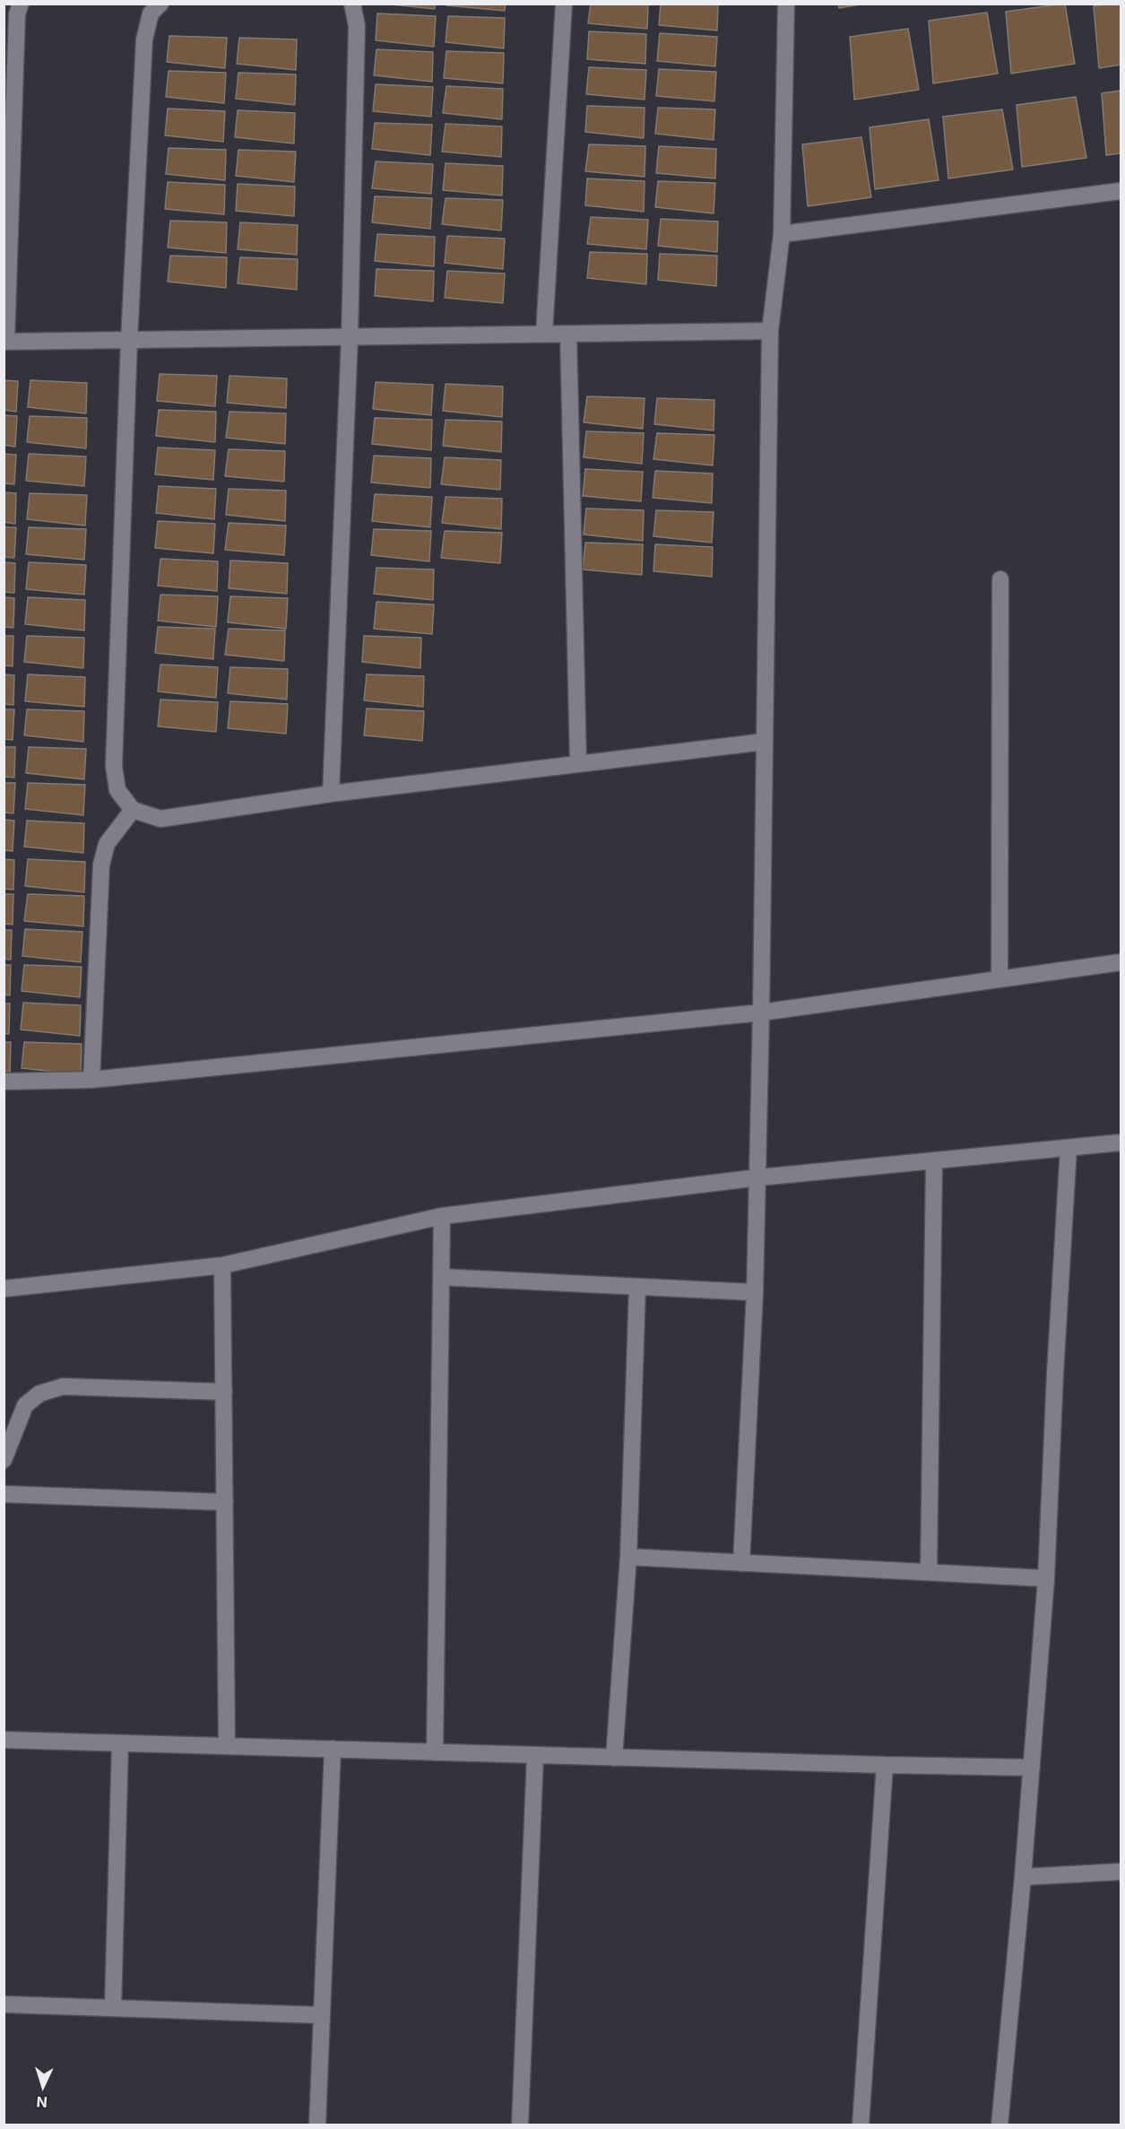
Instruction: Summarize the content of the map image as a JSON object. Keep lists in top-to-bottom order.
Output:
{
  "north": "bottom"
}
